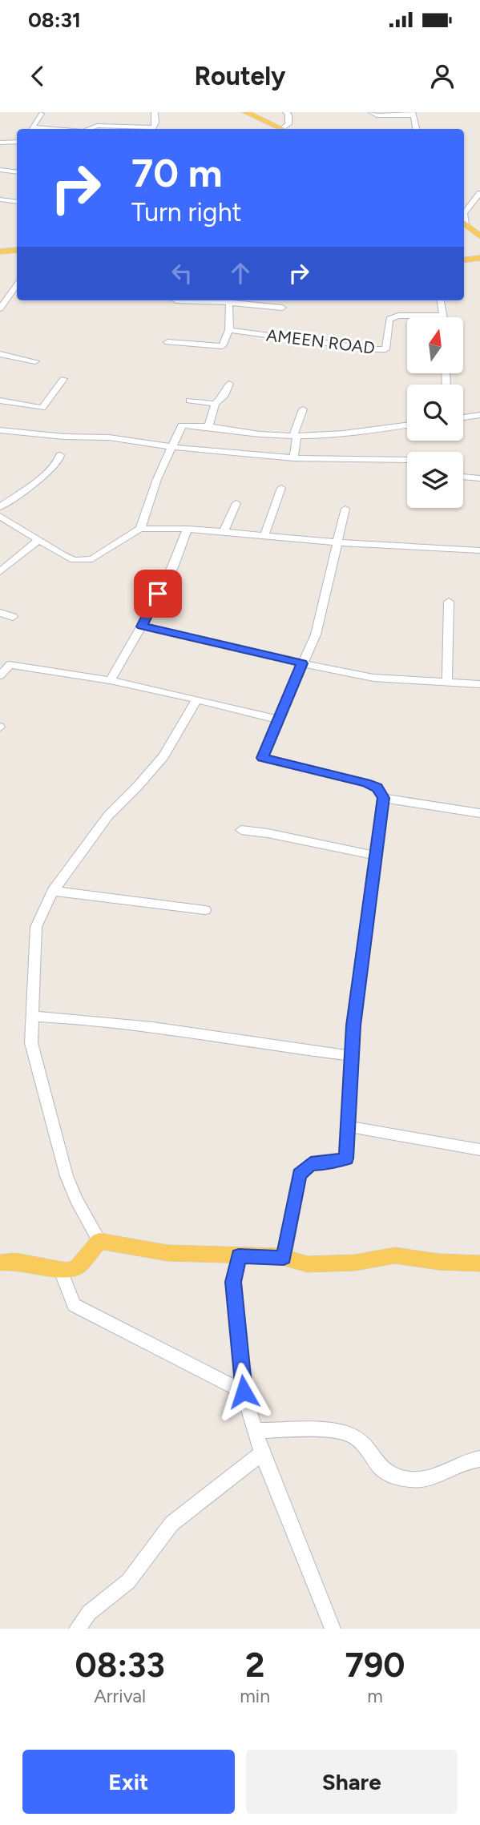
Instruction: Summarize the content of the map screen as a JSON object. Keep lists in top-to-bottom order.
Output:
{
  "streets": {
    "street": ["AMEEN ROAD"]
  },
  "north": "top",
  "page": {
    "status": "08:31",
    "header": "Routely",
    "turn": ["70 m", "Turn right"],
    "eta": [
      "08:33",
      "Arrival",
      "2",
      "min",
      "790",
      "m"
    ],
    "buttons": ["Exit", "Share"]
  }
}
